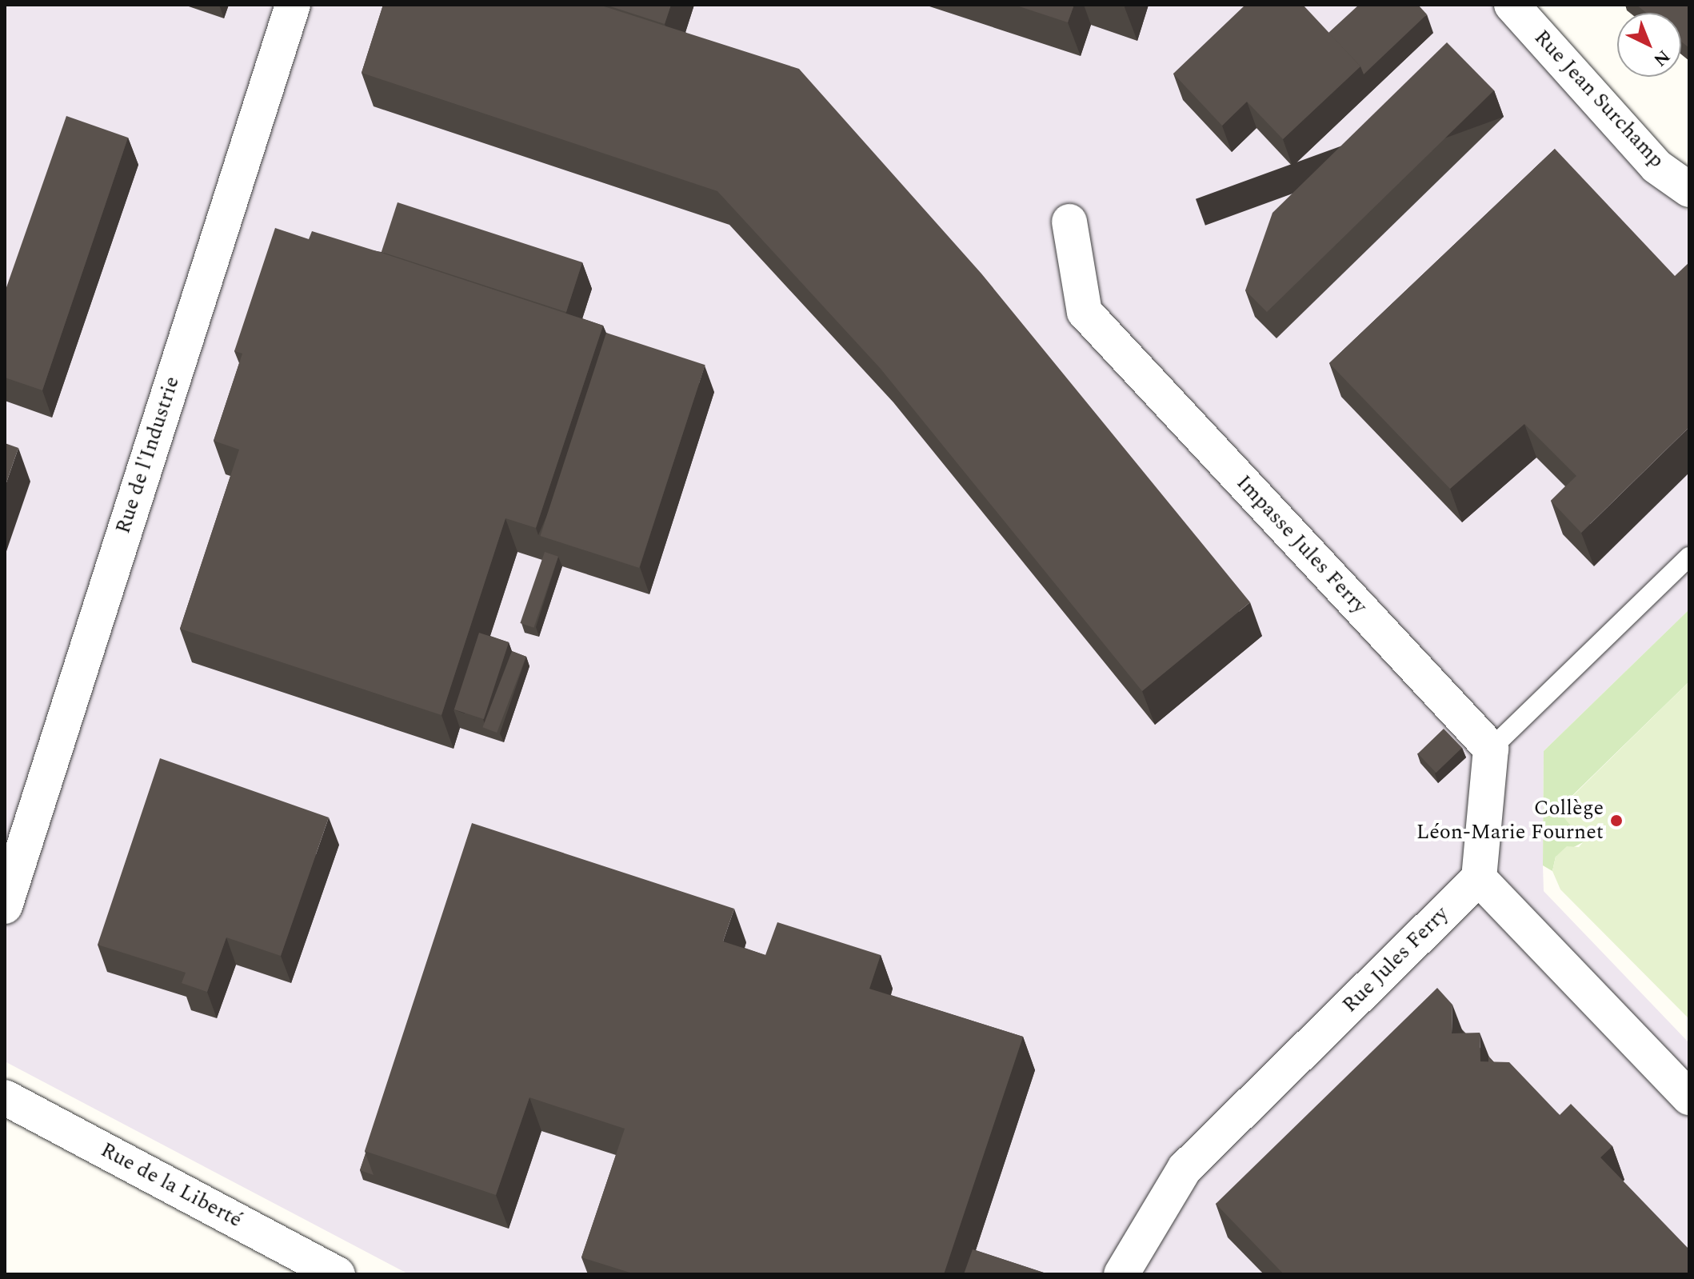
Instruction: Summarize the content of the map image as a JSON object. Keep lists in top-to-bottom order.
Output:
{
  "streets": {
    "street": [
      "Rue Jean Surchamp",
      "Rue de l'Industrie",
      "Impasse Jules Ferry",
      "Rue Jules Ferry",
      "Rue de la Liberté"
    ]
  },
  "places": ["Collège Léon-Marie Fournet"],
  "north": "bottom right"
}
